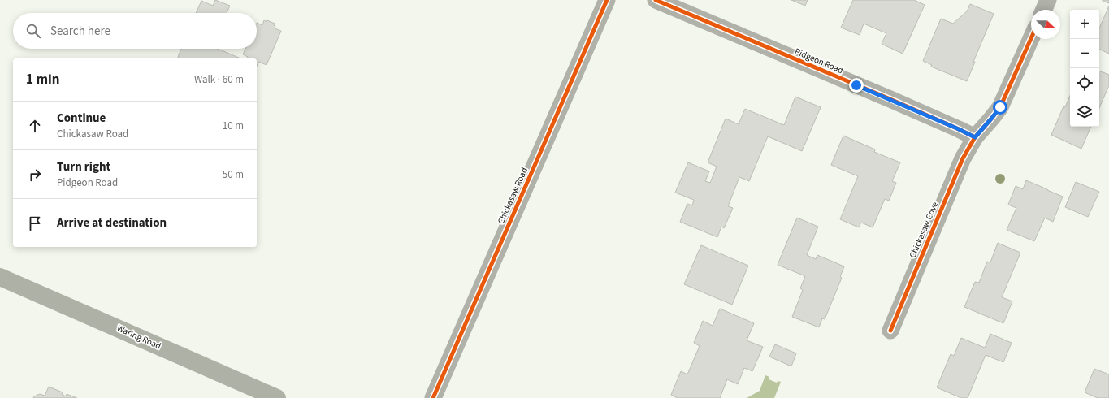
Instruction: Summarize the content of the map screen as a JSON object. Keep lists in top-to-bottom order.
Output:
{
  "streets": {
    "main road": ["Waring Road"],
    "street": ["Pidgeon Road", "Chickasaw Road", "Chickasaw Cove"]
  },
  "crossings": [
    ["Pidgeon Road", "Chickasaw Cove"]
  ],
  "north": "right",
  "page": {
    "map_buttons": ["+", "−"],
    "search": "Search here",
    "heading": ["1 min", "Walk · 60 m"],
    "list": [
      ["Continue", "Chickasaw Road", "10 m"],
      ["Turn right", "Pidgeon Road", "50 m"],
      "Arrive at destination"
    ]
  }
}
